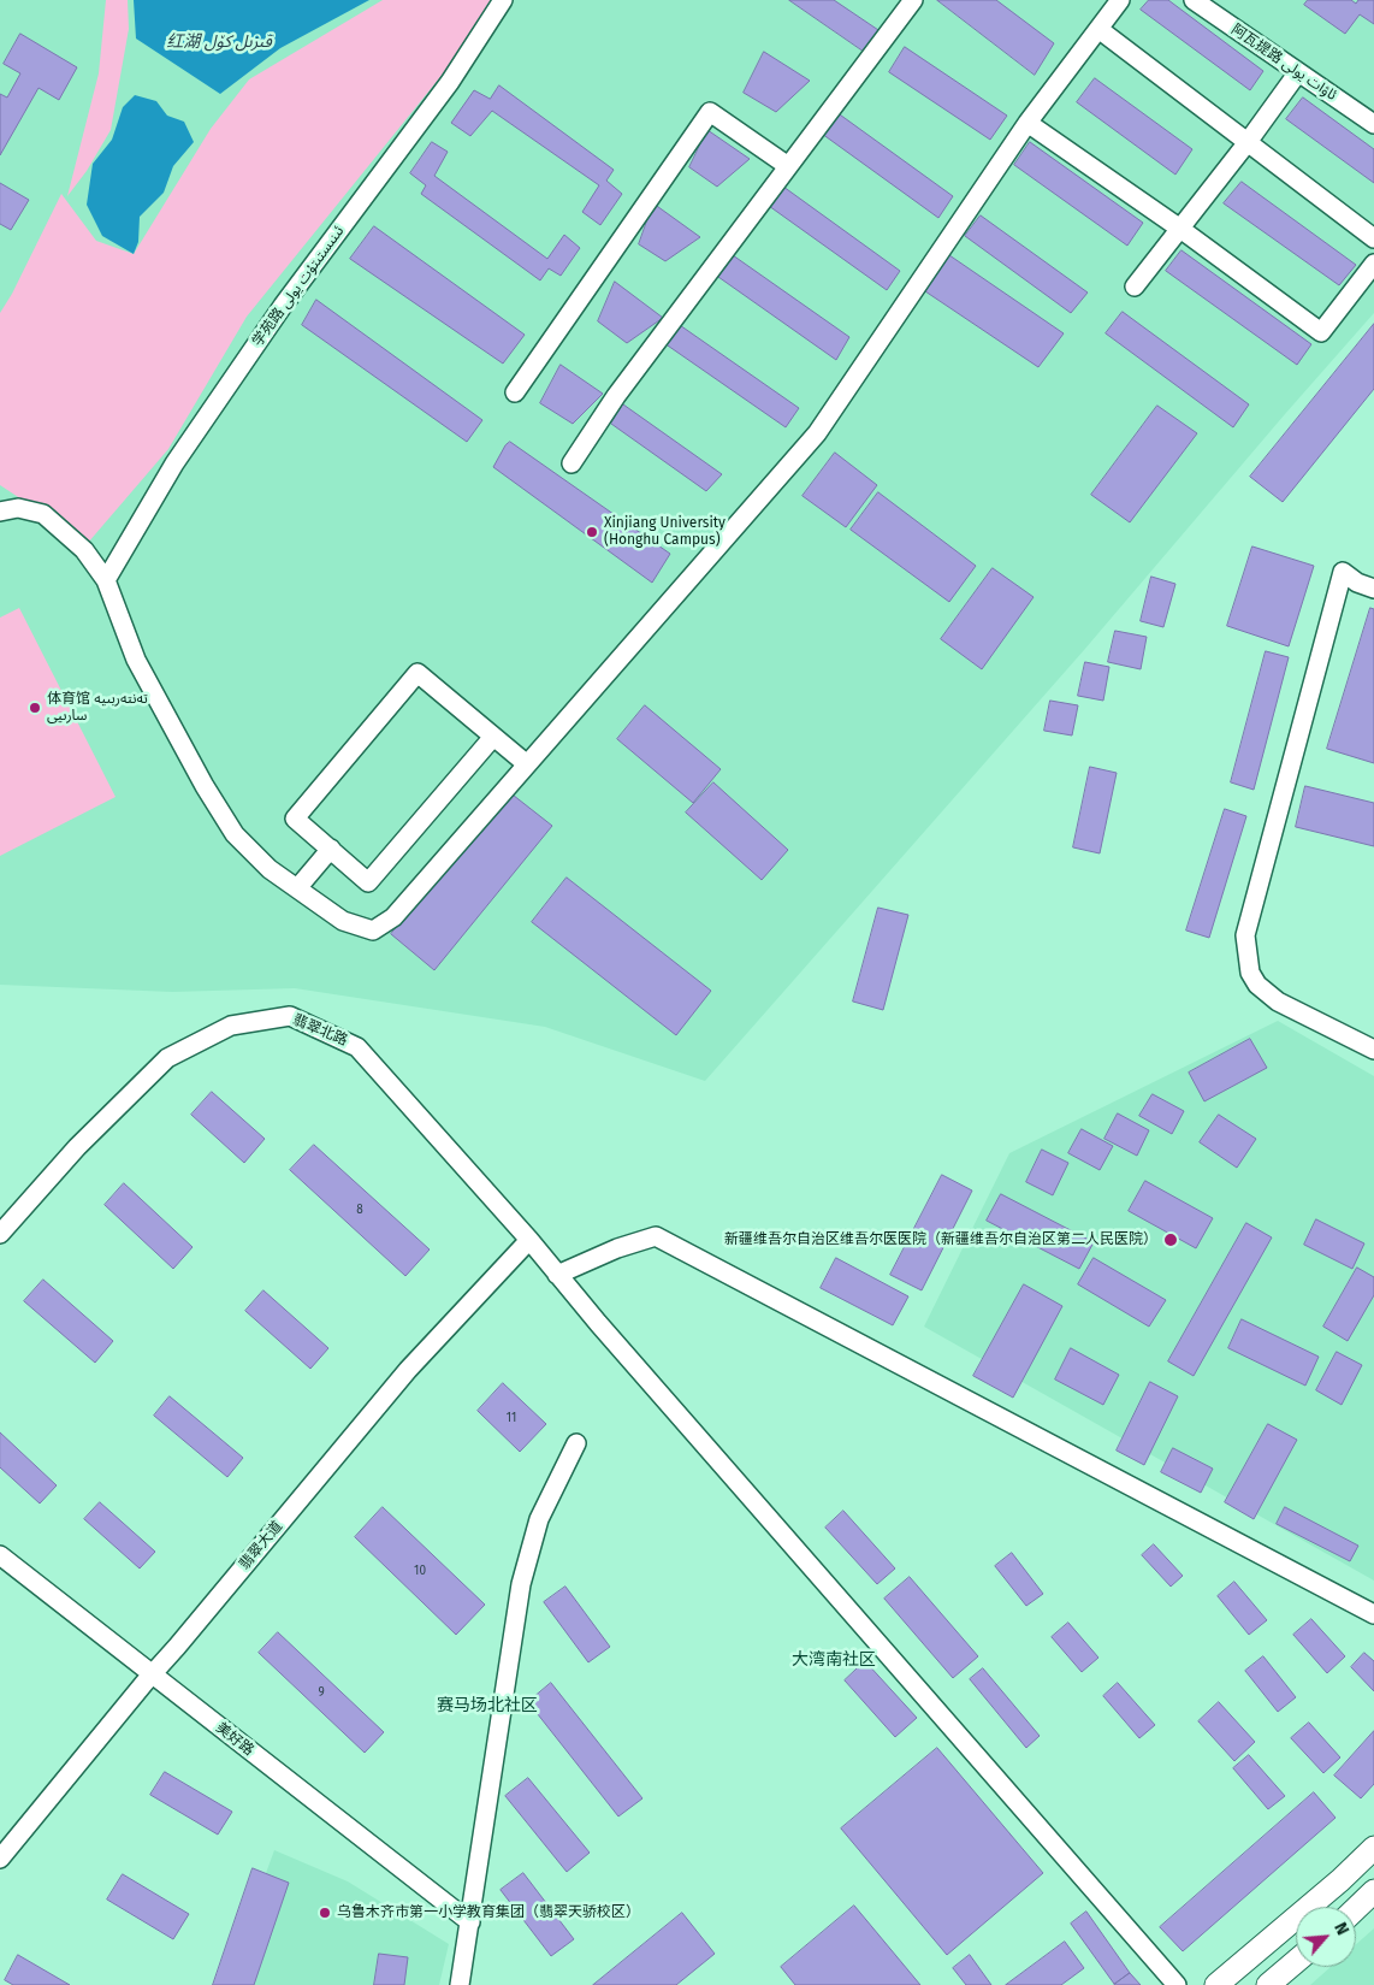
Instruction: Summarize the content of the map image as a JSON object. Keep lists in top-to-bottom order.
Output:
{
  "streets": {
    "street": [
      "阿瓦提路 ئاۋات يولى",
      "学苑路 ئىنىستىتۇت يولى",
      "翡翠北路",
      "翡翠大道",
      "美好路"
    ]
  },
  "crossings": [
    ["翡翠北路", "翡翠大道"],
    ["翡翠大道", "美好路"]
  ],
  "districts": ["大湾南社区", "赛马场北社区"],
  "water": ["红湖 قىزىل كۆل"],
  "places": [
    "Xinjiang University (Honghu Campus)",
    "体育馆 تەنتەربىيە سارىيى",
    "新疆维吾尔自治区维吾尔医医院（新疆维吾尔自治区第二人民医院）",
    "乌鲁木齐市第一小学教育集团（翡翠天骄校区）"
  ],
  "house_numbers": [
    "8",
    "11",
    "10",
    "9"
  ],
  "north": "top right"
}
